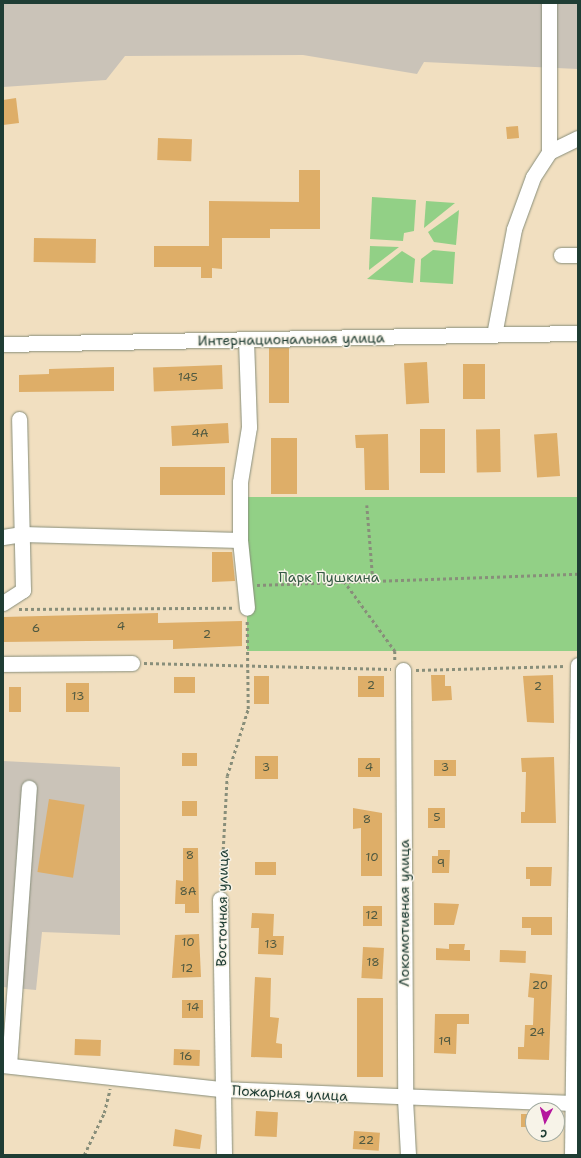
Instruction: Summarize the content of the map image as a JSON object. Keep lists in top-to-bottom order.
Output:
{
  "streets": {
    "street": [
      "Интернациональная улица",
      "Восточная улица",
      "Локомотивная улица",
      "Пожарная улица"
    ]
  },
  "crossings": [
    ["Восточная улица", "Пожарная улица"],
    ["Локомотивная улица", "Пожарная улица"]
  ],
  "parks": ["Парк Пушкина"],
  "house_numbers": [
    "145",
    "4А",
    "4",
    "6",
    "2",
    "2",
    "2",
    "13",
    "3",
    "4",
    "3",
    "5",
    "8",
    "8",
    "10",
    "9",
    "8А",
    "12",
    "10",
    "13",
    "18",
    "12",
    "20",
    "14",
    "24",
    "19",
    "16",
    "22"
  ],
  "north": "bottom"
}
